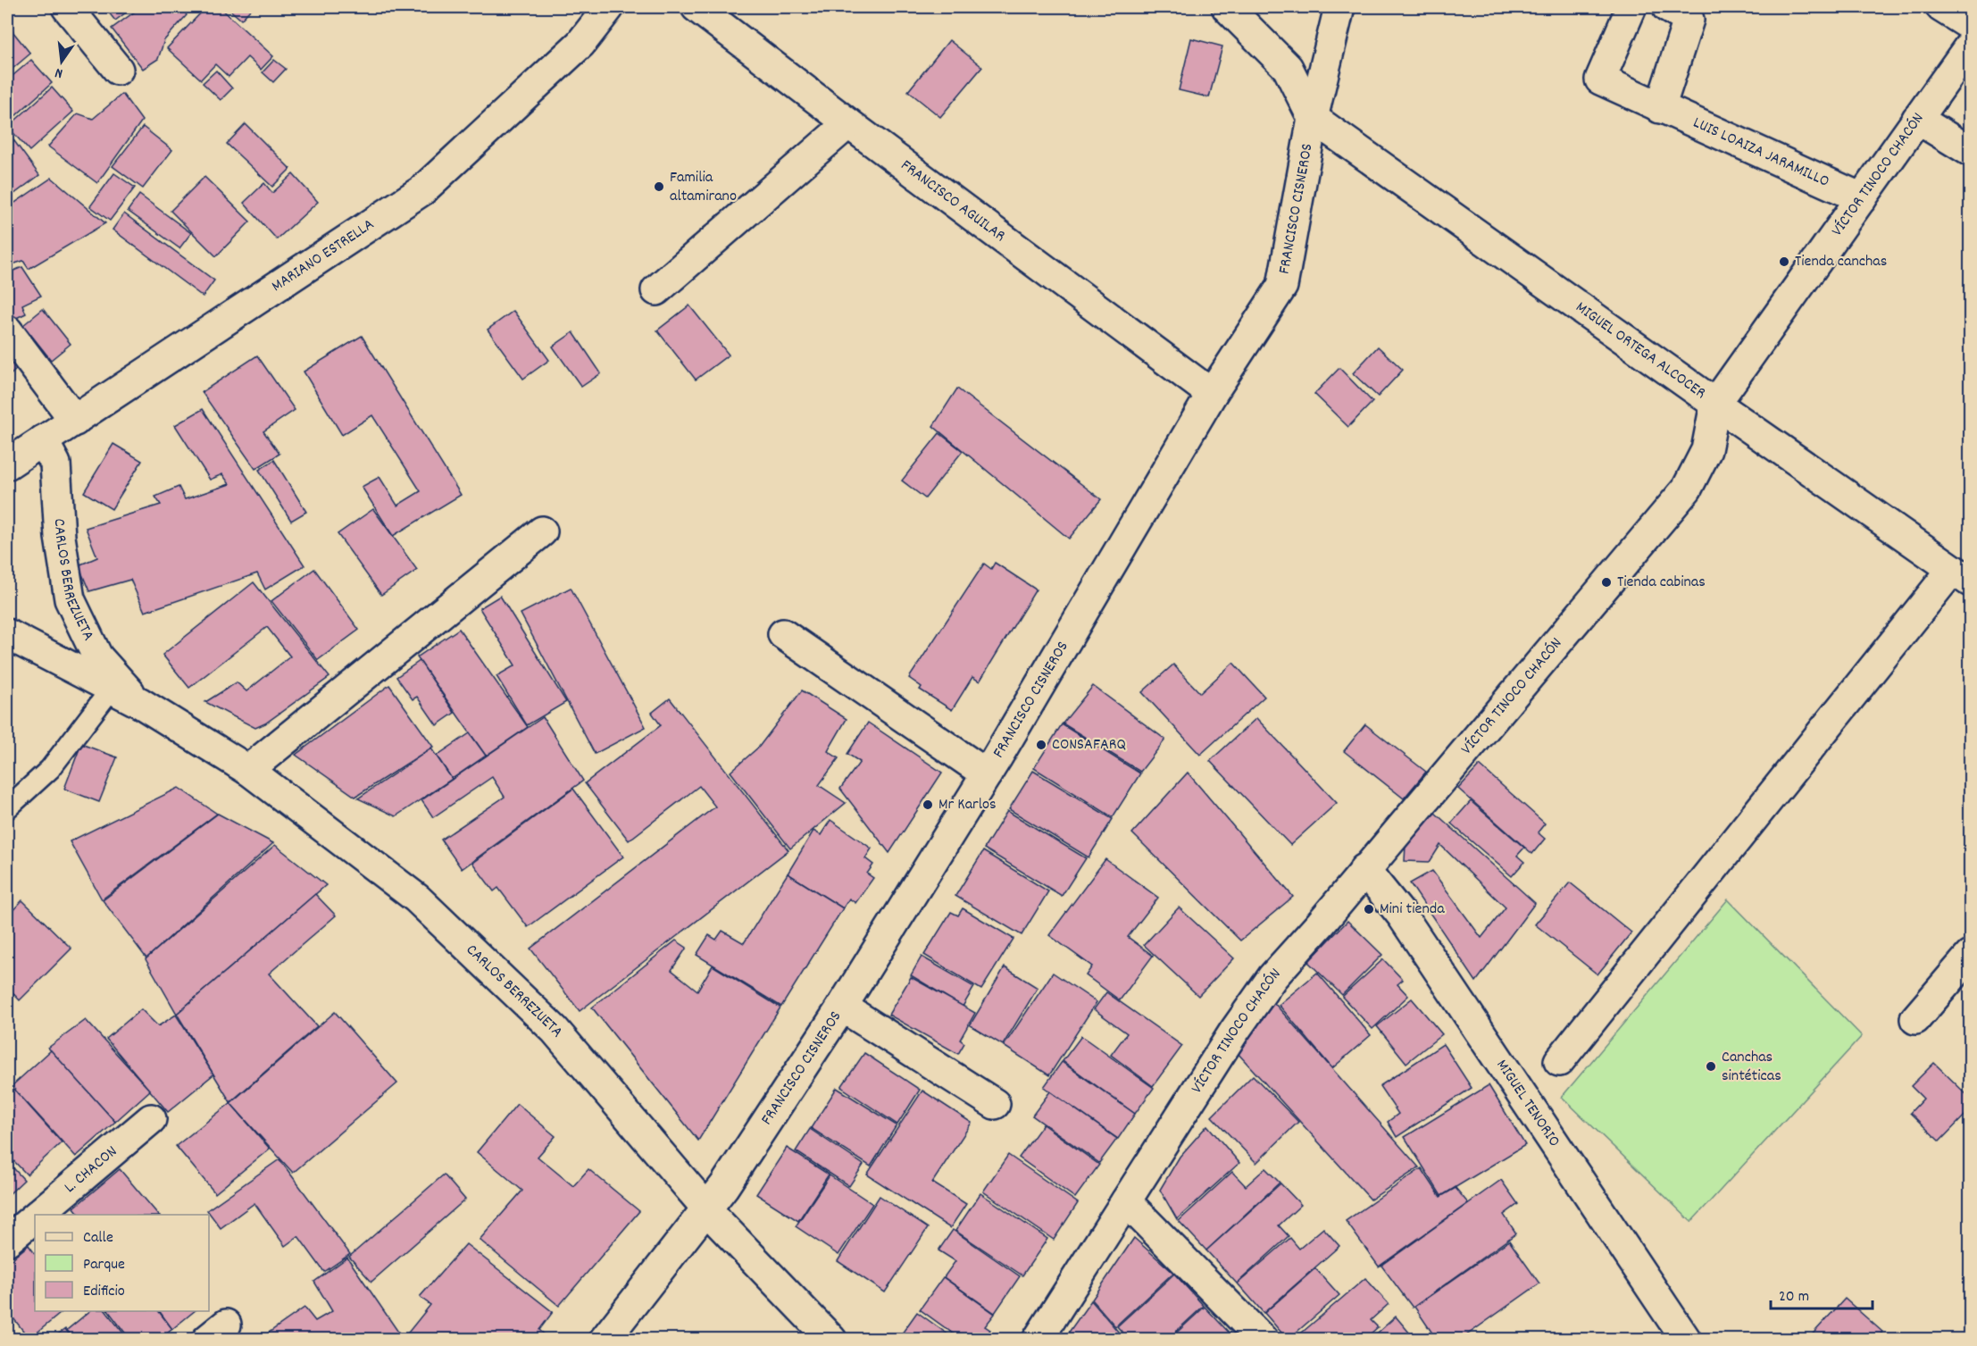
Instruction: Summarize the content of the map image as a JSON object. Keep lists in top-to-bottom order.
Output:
{
  "streets": {
    "street": [
      "LUIS LOAIZA JARAMILLO",
      "VÍCTOR TINOCO CHACÓN",
      "FRANCISCO AGUILAR",
      "FRANCISCO CISNEROS",
      "MARIANO ESTRELLA",
      "MIGUEL ORTEGA ALCOCER",
      "CARLOS BERREZUETA",
      "MIGUEL TENORIO",
      "L. CHACON"
    ]
  },
  "crossings": [
    ["LUIS LOAIZA JARAMILLO", "VÍCTOR TINOCO CHACÓN"],
    ["VÍCTOR TINOCO CHACÓN", "MIGUEL ORTEGA ALCOCER"],
    ["VÍCTOR TINOCO CHACÓN", "MIGUEL TENORIO"],
    ["FRANCISCO AGUILAR", "FRANCISCO CISNEROS"],
    ["FRANCISCO CISNEROS", "MIGUEL ORTEGA ALCOCER"],
    ["FRANCISCO CISNEROS", "CARLOS BERREZUETA"],
    ["MARIANO ESTRELLA", "CARLOS BERREZUETA"]
  ],
  "places": [
    "Familia altamirano",
    "Tienda canchas",
    "Tienda cabinas",
    "CONSAFARQ",
    "Mr Karlos",
    "Mini tienda",
    "Canchas sintéticas"
  ],
  "legend": ["Calle", "Parque", "Edificio"],
  "scale_bar": "20 m",
  "north": "bottom"
}
